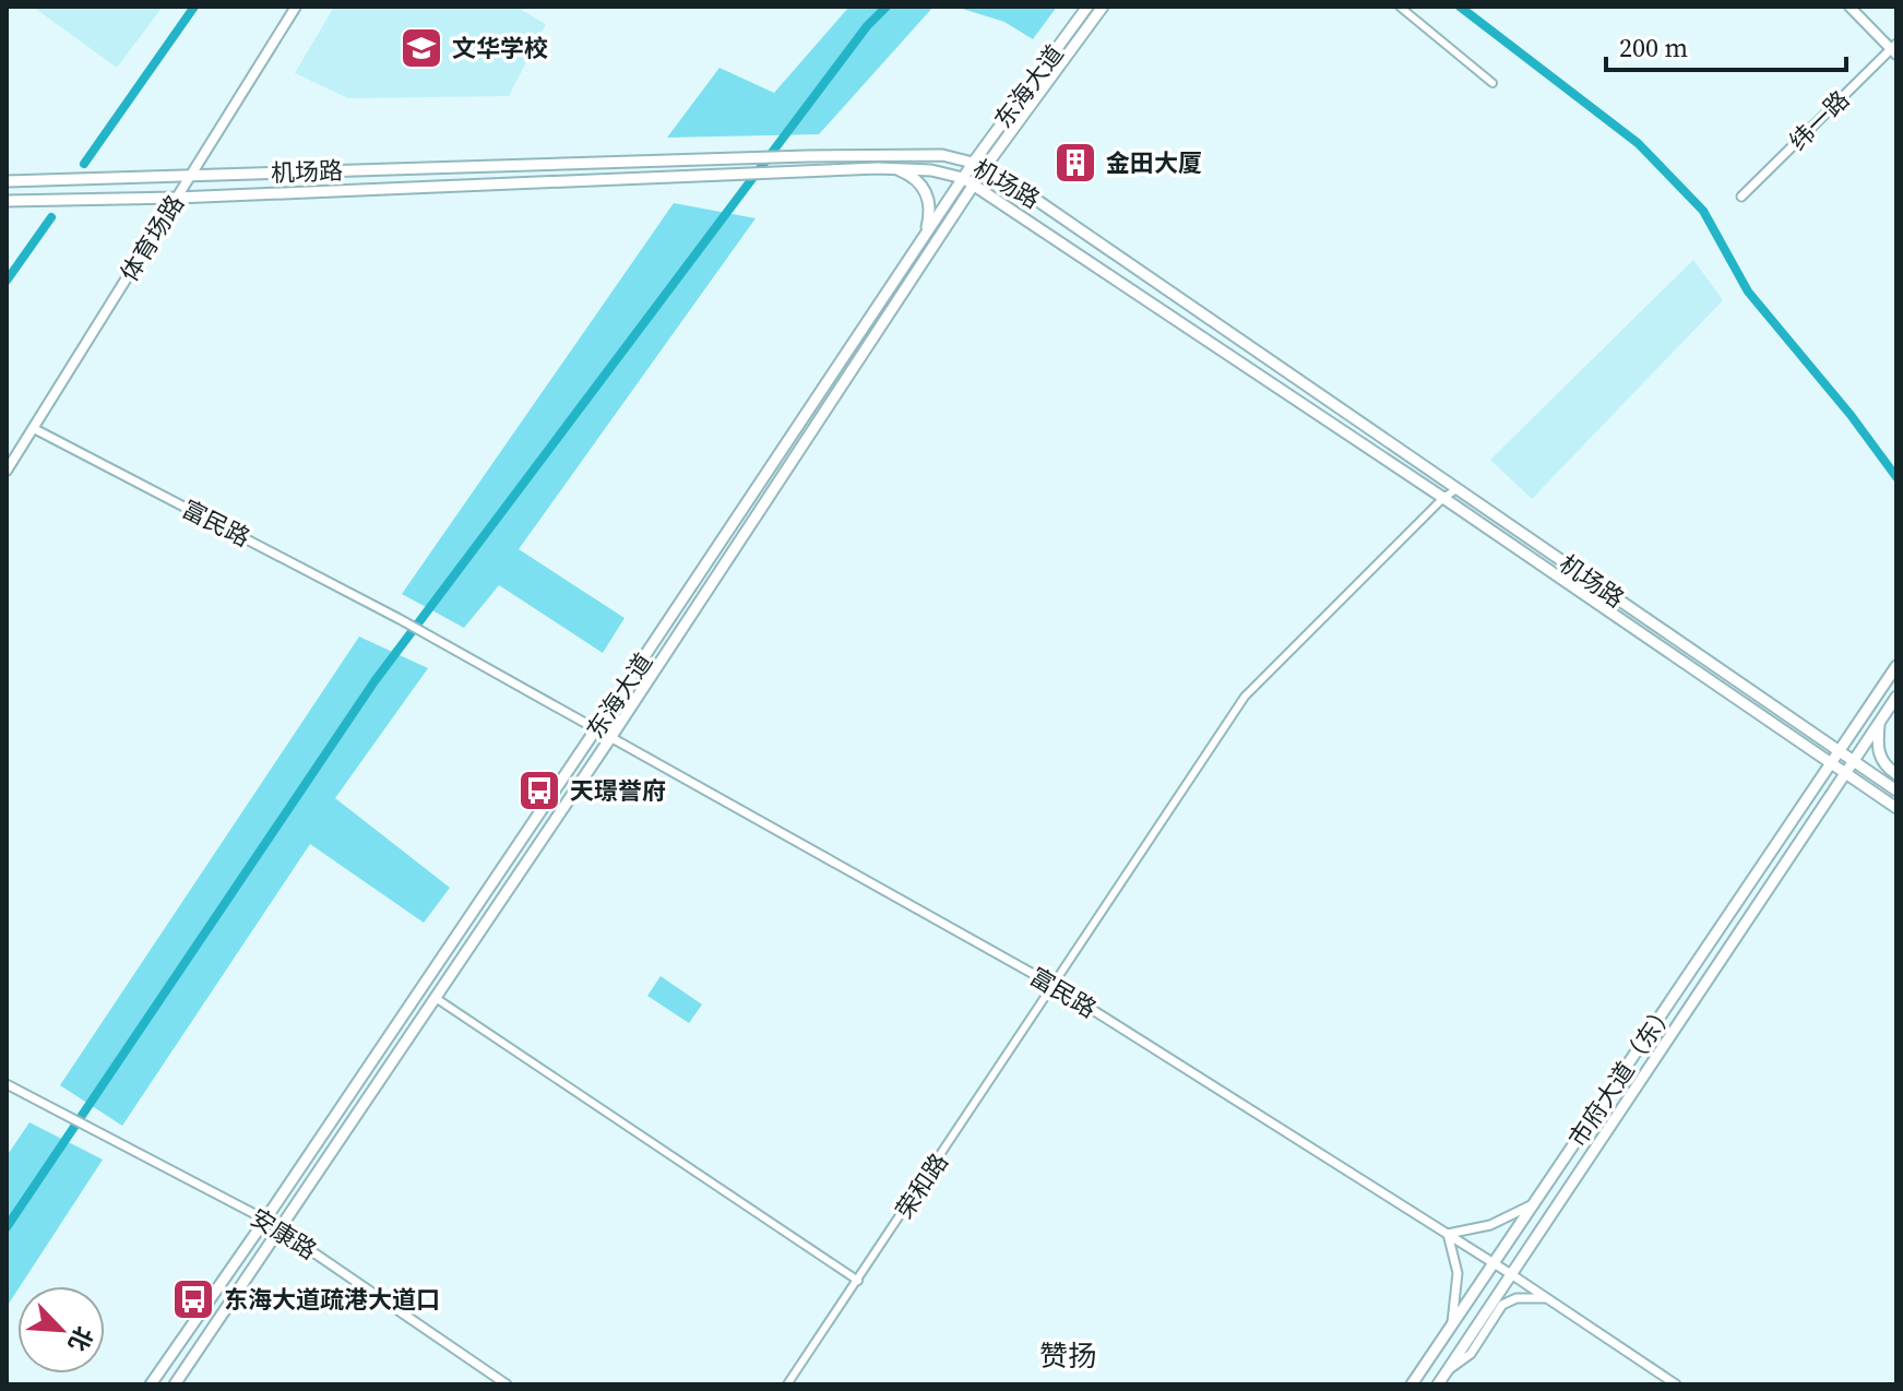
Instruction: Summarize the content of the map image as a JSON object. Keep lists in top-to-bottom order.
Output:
{
  "streets": {
    "main road": [
      "东海大道",
      "机场路",
      "体育场路",
      "市府大道（东）"
    ],
    "street": [
      "纬一路",
      "富民路",
      "荣和路",
      "安康路"
    ]
  },
  "crossings": [
    ["东海大道", "机场路"],
    ["东海大道", "富民路"],
    ["东海大道", "安康路"],
    ["机场路", "体育场路"],
    ["机场路", "市府大道（东）"],
    ["机场路", "荣和路"],
    ["体育场路", "富民路"],
    ["富民路", "市府大道（东）"],
    ["富民路", "荣和路"]
  ],
  "districts": ["赞扬"],
  "places": {
    "school or university": ["文华学校"],
    "building": ["金田大厦"],
    "bus stop": ["天璟誉府", "东海大道疏港大道口"]
  },
  "scale_bar": "200 m",
  "north": "bottom right"
}
